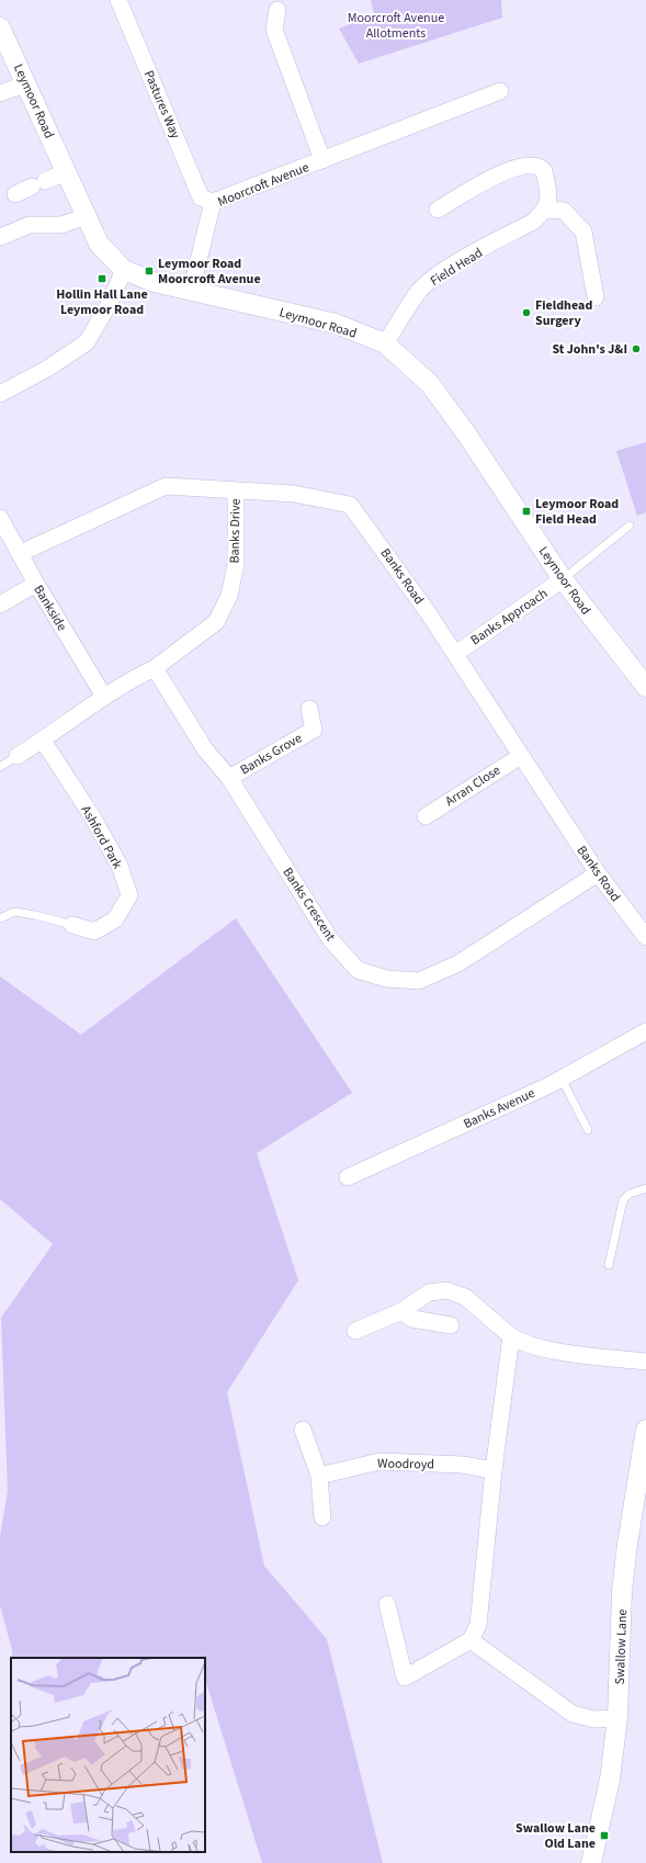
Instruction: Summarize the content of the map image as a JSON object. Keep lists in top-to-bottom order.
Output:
{
  "streets": {
    "street": [
      "Leymoor Road",
      "Pastures Way",
      "Moorcroft Avenue",
      "Field Head",
      "Banks Drive",
      "Banks Road",
      "Bankside",
      "Banks Approach",
      "Banks Grove",
      "Arran Close",
      "Ashford Park",
      "Banks Crescent",
      "Banks Avenue",
      "Woodroyd",
      "Swallow Lane"
    ]
  },
  "crossings": [
    ["Leymoor Road", "Moorcroft Avenue"],
    ["Leymoor Road", "Field Head"],
    ["Leymoor Road", "Banks Approach"],
    ["Pastures Way", "Moorcroft Avenue"],
    ["Banks Drive", "Banks Road"],
    ["Banks Drive", "Banks Crescent"],
    ["Banks Road", "Bankside"],
    ["Banks Road", "Banks Approach"],
    ["Banks Road", "Arran Close"],
    ["Banks Road", "Banks Crescent"],
    ["Banks Grove", "Banks Crescent"]
  ],
  "parks": ["Moorcroft Avenue Allotments"],
  "places": {
    "transit": [
      "Leymoor Road Moorcroft Avenue",
      "Hollin Hall Lane Leymoor Road",
      "Leymoor Road Field Head",
      "Swallow Lane Old Lane"
    ],
    "other": ["Fieldhead Surgery", "St John's J&I"]
  }
}
